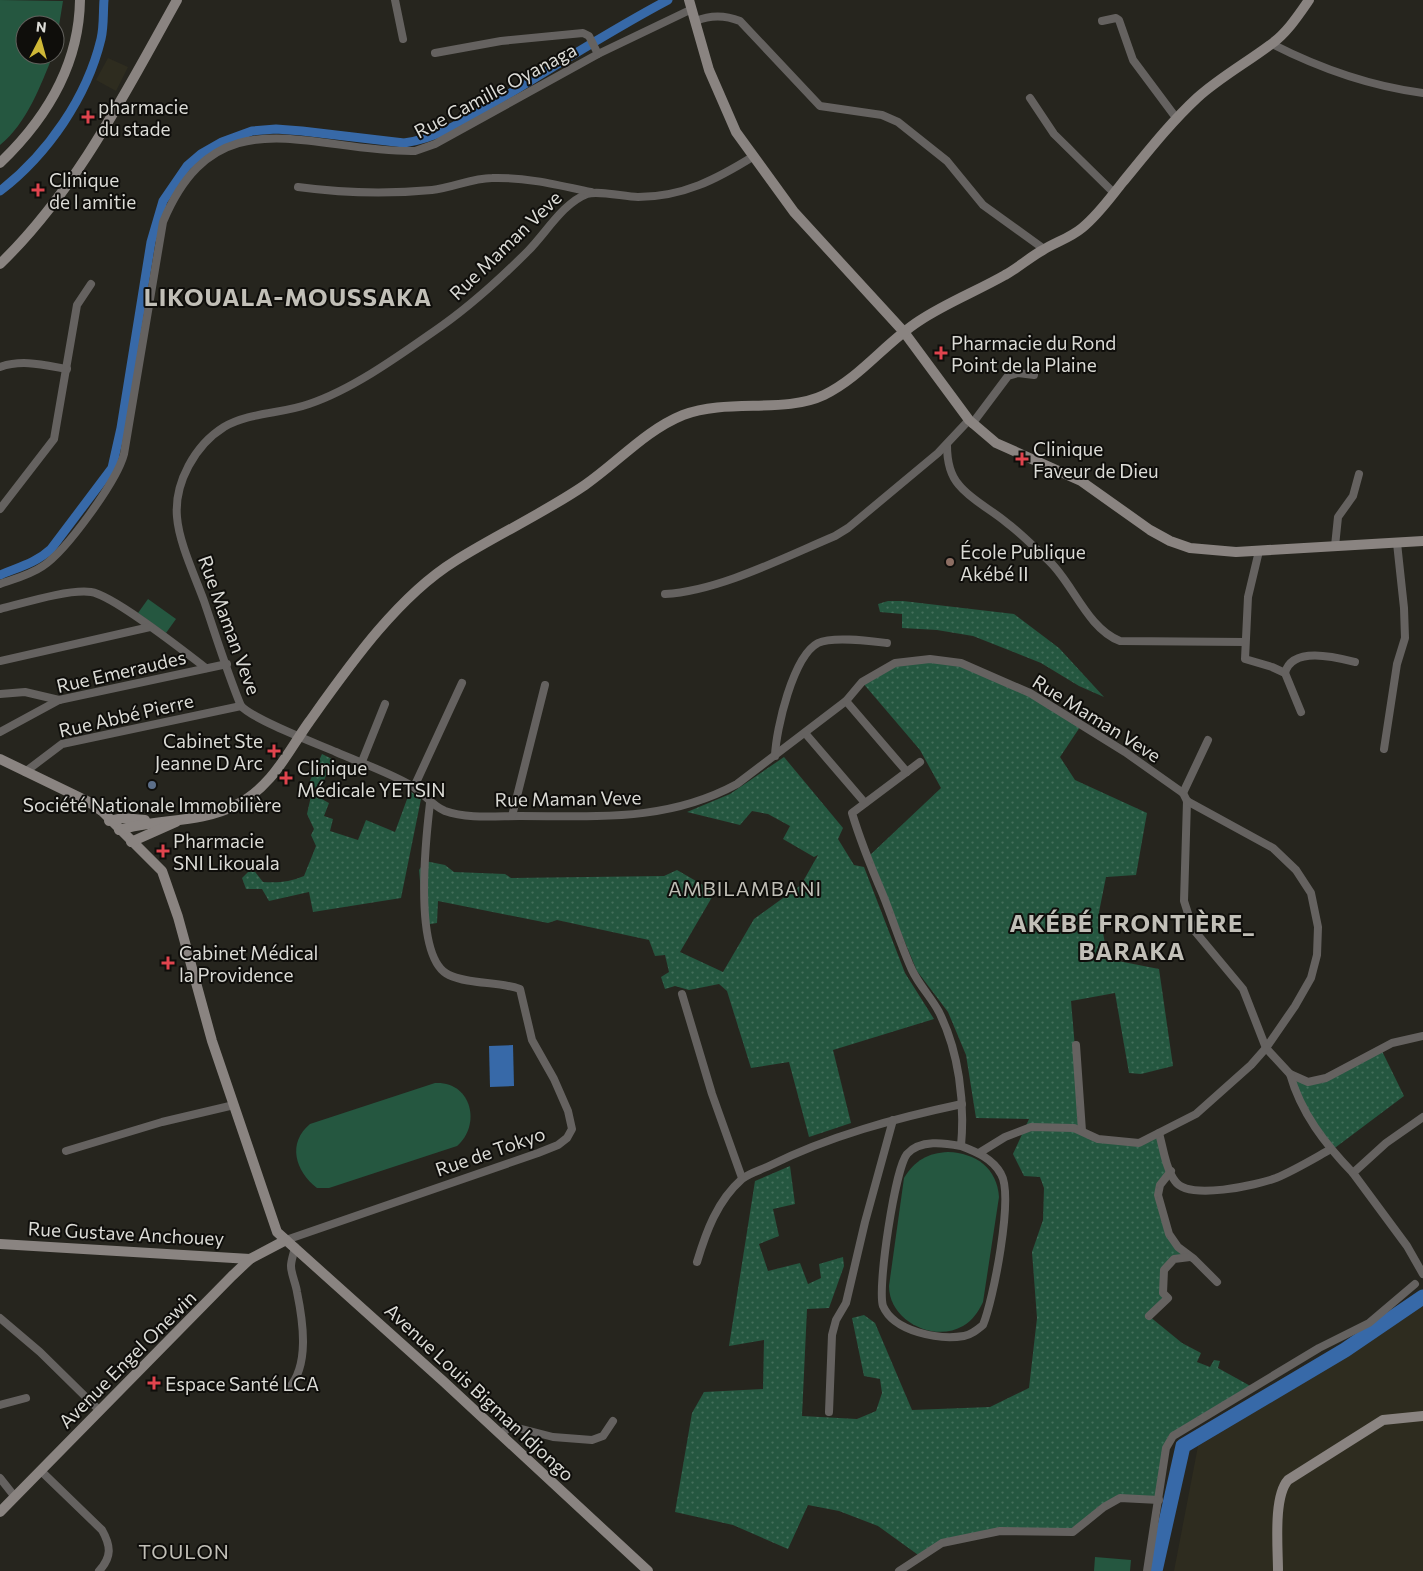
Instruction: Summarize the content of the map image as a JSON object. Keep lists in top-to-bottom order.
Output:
{
  "streets": {
    "main road": ["Rue Gustave Anchouey", "Avenue Engel Onewin", "Avenue Louis Bigman Idjongo"],
    "street": [
      "Rue Camille Oyanaga",
      "Rue Maman Veve",
      "Rue Emeraudes",
      "Rue Abbé Pierre",
      "Rue de Tokyo"
    ]
  },
  "crossings": [
    ["Rue Maman Veve", "Rue Emeraudes"],
    ["Rue Maman Veve", "Rue Abbé Pierre"],
    ["Rue Maman Veve", "Rue de Tokyo"],
    ["Rue de Tokyo", "Avenue Engel Onewin"],
    ["Rue de Tokyo", "Avenue Louis Bigman Idjongo"],
    ["Rue Gustave Anchouey", "Avenue Engel Onewin"],
    ["Avenue Engel Onewin", "Avenue Louis Bigman Idjongo"]
  ],
  "districts": [
    "LIKOUALA-MOUSSAKA",
    "AMBILAMBANI",
    "AKÉBÉ FRONTIÈRE_ BARAKA",
    "TOULON"
  ],
  "places": {
    "health": [
      "pharmacie du stade",
      "Clinique de l amitie",
      "Pharmacie du Rond Point de la Plaine",
      "Clinique Faveur de Dieu",
      "Cabinet Ste Jeanne D Arc",
      "Clinique Médicale YETSIN",
      "Pharmacie SNI Likouala",
      "Cabinet Médical la Providence",
      "Espace Santé LCA"
    ],
    "other": ["École Publique Akébé II", "Société Nationale Immobilière"]
  },
  "north": "top"
}
